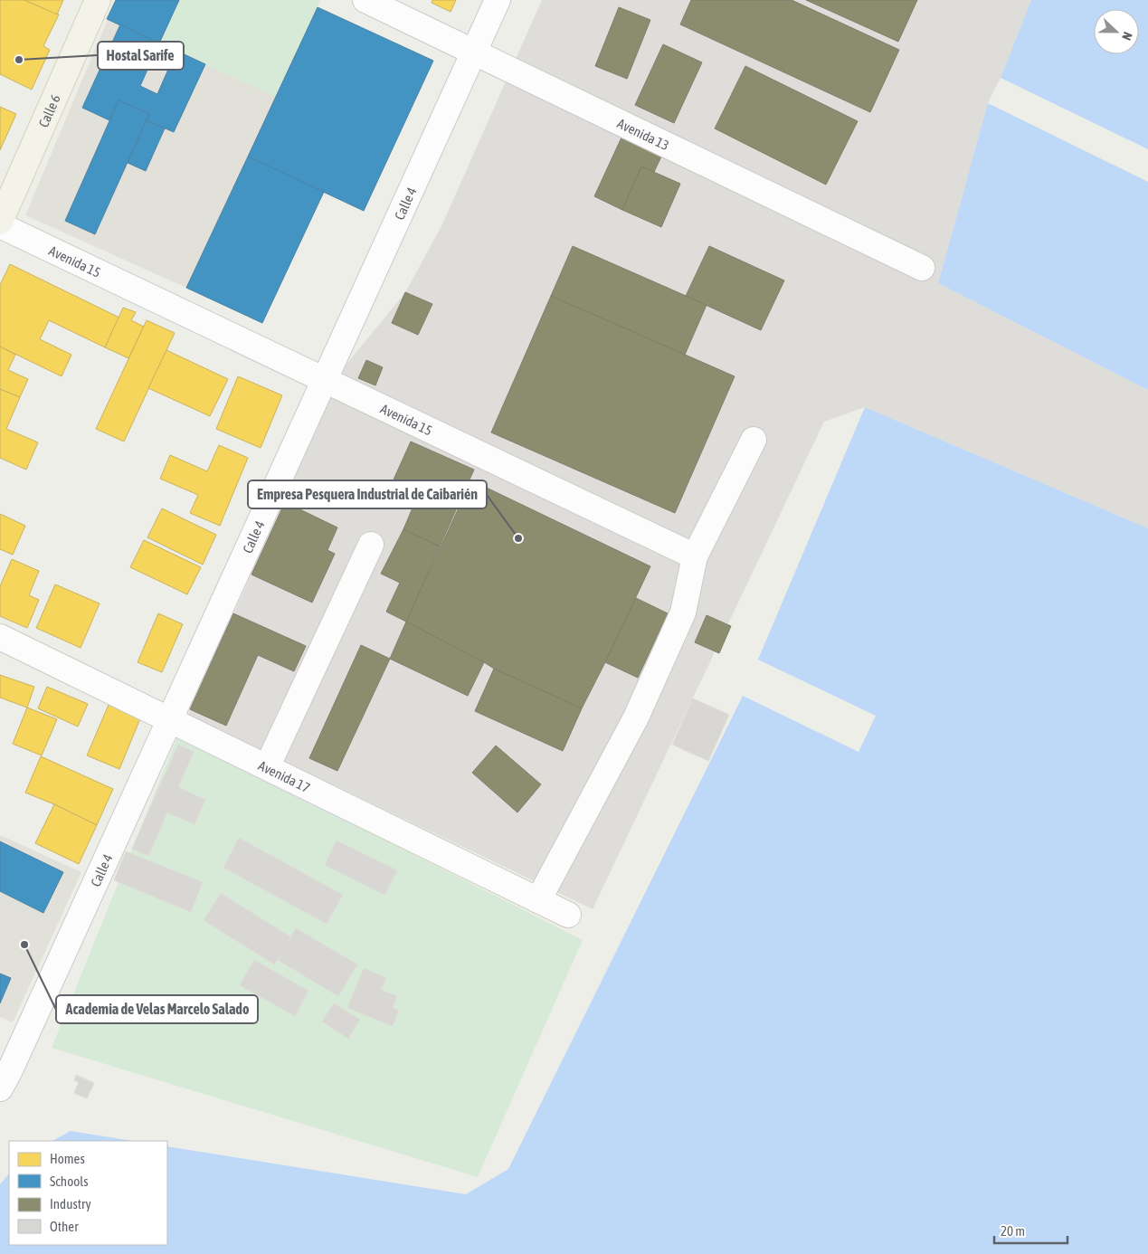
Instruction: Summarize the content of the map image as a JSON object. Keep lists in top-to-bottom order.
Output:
{
  "streets": {
    "main road": ["Calle 6"],
    "street": [
      "Avenida 13",
      "Calle 4",
      "Avenida 15",
      "Avenida 17"
    ]
  },
  "crossings": [
    ["Avenida 13", "Calle 4"],
    ["Calle 4", "Avenida 15"],
    ["Calle 4", "Avenida 17"]
  ],
  "places": ["Hostal Sarife", "Empresa Pesquera Industrial de Caibarién", "Academia de Velas Marcelo Salado"],
  "legend": [
    "Homes",
    "Schools",
    "Industry",
    "Other"
  ],
  "scale_bar": "20 m",
  "north": "right"
}
